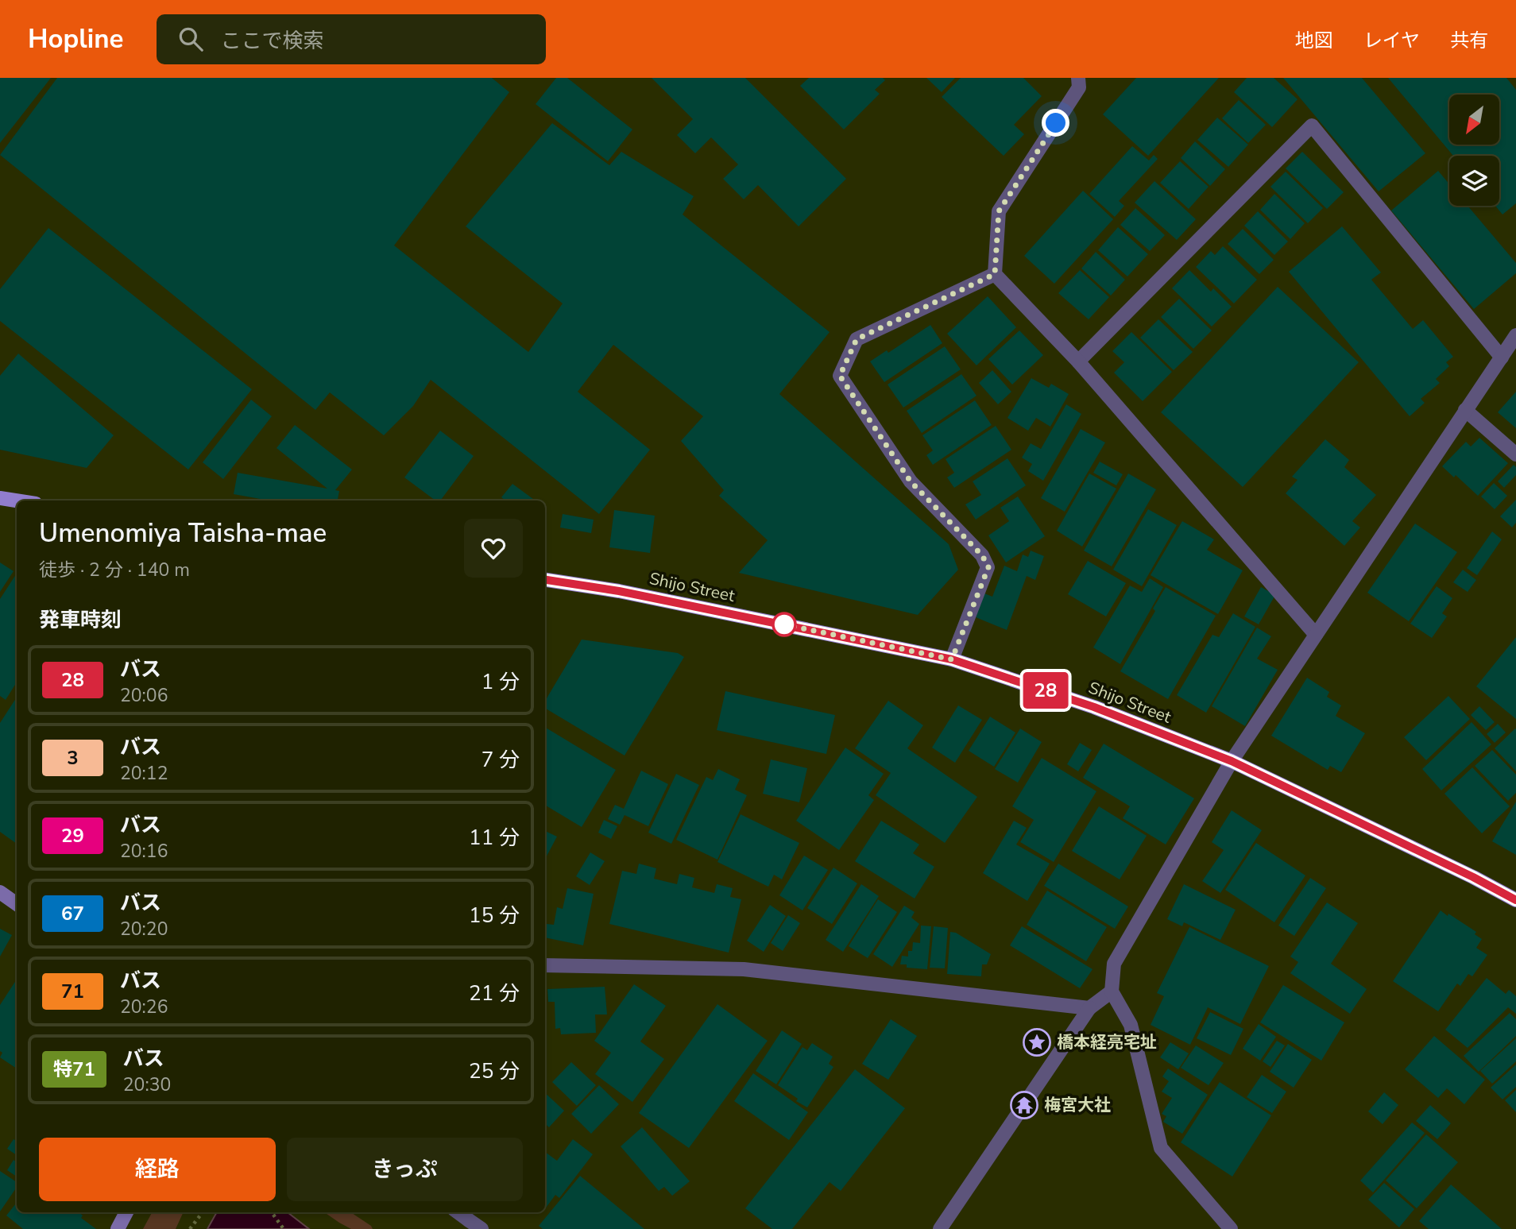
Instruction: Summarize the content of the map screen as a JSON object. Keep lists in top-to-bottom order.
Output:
{
  "streets": {
    "main road": ["Shijo Street"]
  },
  "places": {
    "place": ["橋本経亮宅址"],
    "temple": ["梅宮大社"]
  },
  "lines": ["bus line 28"],
  "north": "bottom left",
  "page": {
    "header": "Hopline",
    "search": "ここで検索",
    "nav": ["地図", "レイヤ", "共有"],
    "on_map": "28",
    "heading": [
      ["Umenomiya Taisha-mae", "徒歩 · 2 分 · 140 m"],
      "発車時刻"
    ],
    "list": [
      {
        "mark": "28",
        "name": "バス",
        "note": "20:06",
        "value": "1 分"
      },
      {
        "mark": "3",
        "name": "バス",
        "note": "20:12",
        "value": "7 分"
      },
      {
        "mark": "29",
        "name": "バス",
        "note": "20:16",
        "value": "11 分"
      },
      {
        "mark": "67",
        "name": "バス",
        "note": "20:20",
        "value": "15 分"
      },
      {
        "mark": "71",
        "name": "バス",
        "note": "20:26",
        "value": "21 分"
      },
      {
        "mark": "特71",
        "name": "バス",
        "note": "20:30",
        "value": "25 分"
      }
    ],
    "buttons": ["経路", "きっぷ"]
  }
}
